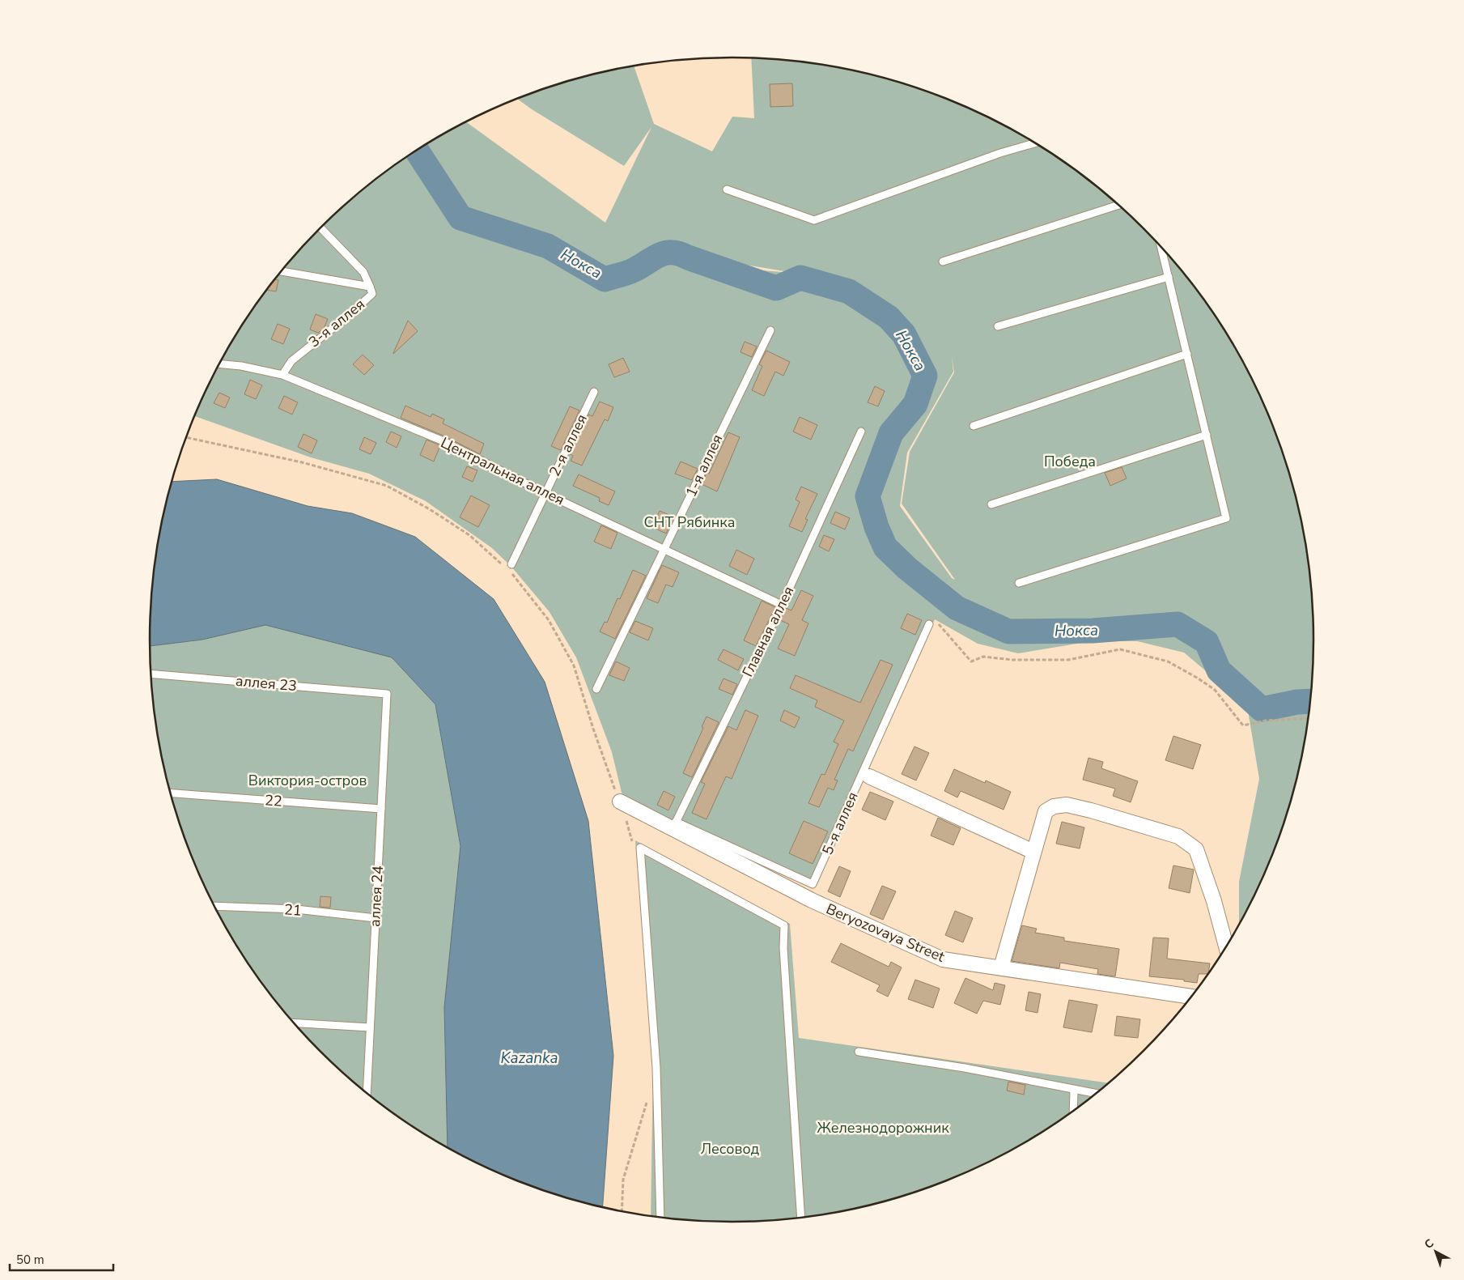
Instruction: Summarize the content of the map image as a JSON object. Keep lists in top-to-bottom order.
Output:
{
  "streets": {
    "street": ["Beryozovaya Street"],
    "lane": [
      "3-я аллея",
      "2-я аллея",
      "1-я аллея",
      "Центральная аллея",
      "Главная аллея",
      "аллея 23",
      "22",
      "5-я аллея",
      "аллея 24",
      "21"
    ]
  },
  "crossings": [
    ["3-я аллея", "Центральная аллея"],
    ["2-я аллея", "Центральная аллея"],
    ["1-я аллея", "Центральная аллея"],
    ["Центральная аллея", "Главная аллея"],
    ["Главная аллея", "5-я аллея"],
    ["Главная аллея", "Beryozovaya Street"],
    ["аллея 23", "аллея 24"],
    ["22", "аллея 24"],
    ["5-я аллея", "Beryozovaya Street"],
    ["аллея 24", "21"]
  ],
  "water": ["Нокса", "Kazanka"],
  "parks": [
    "Победа",
    "СНТ Рябинка",
    "Виктория-остров",
    "Железнодорожник",
    "Лесовод"
  ],
  "scale_bar": "50 m",
  "north": "top left"
}
